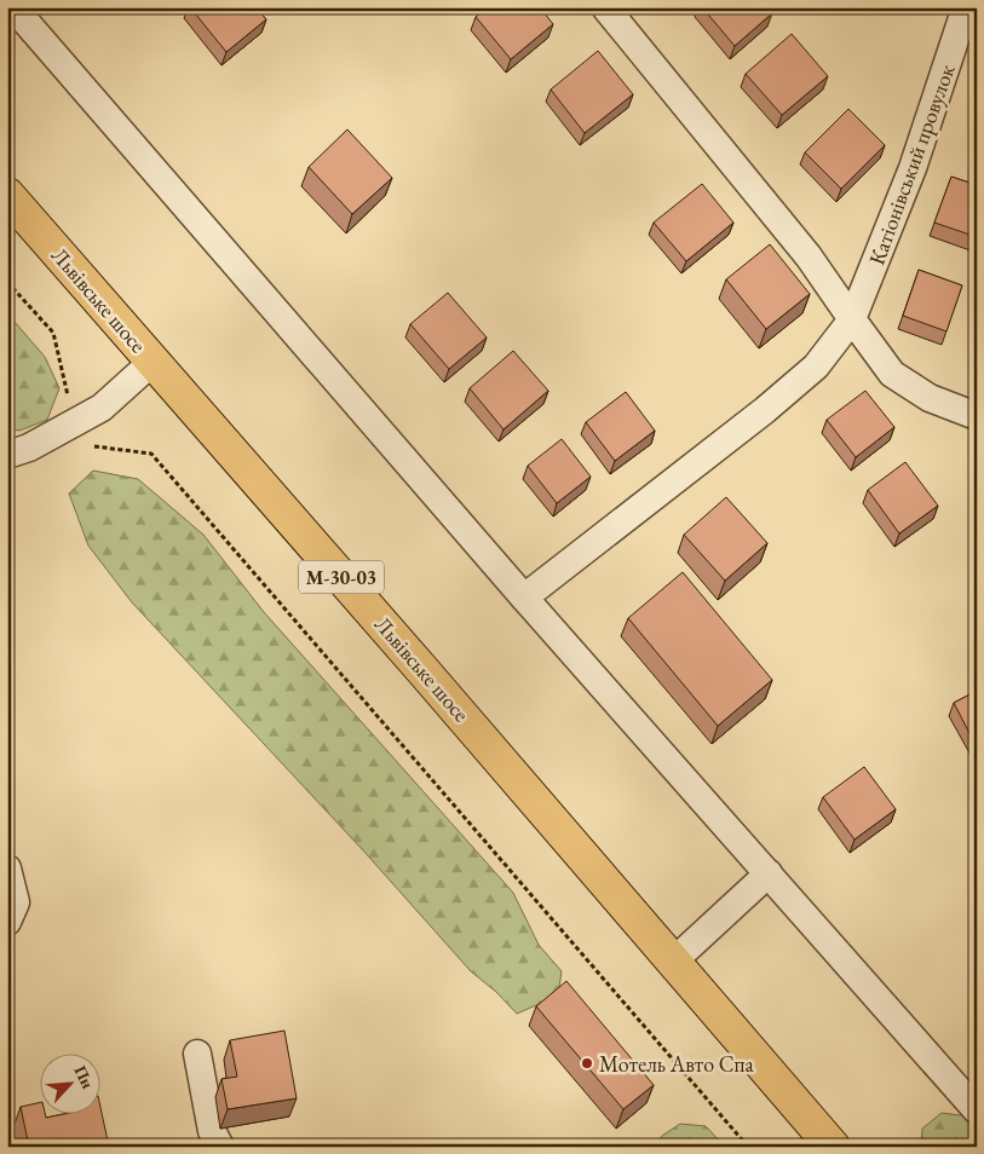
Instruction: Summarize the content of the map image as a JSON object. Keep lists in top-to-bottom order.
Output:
{
  "streets": {
    "main road": ["Львівське шосе", "М-30-03"],
    "street": ["Катіонівський провулок"]
  },
  "places": ["Мотель Авто Спа"],
  "north": "top right"
}
